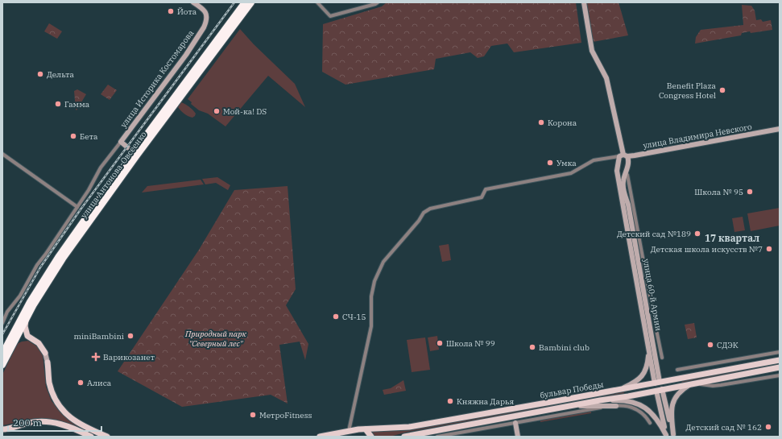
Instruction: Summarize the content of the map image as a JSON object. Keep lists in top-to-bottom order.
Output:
{
  "streets": {
    "highway": ["улица Антонова-Овсеенко"],
    "main road": ["улица 60-й Армии", "бульвар Победы"],
    "street": ["улица Историка Костомарова", "улица Владимира Невского"]
  },
  "crossings": [
    ["улица Владимира Невского", "улица 60-й Армии"],
    ["улица Владимира Невского", "бульвар Победы"],
    ["улица 60-й Армии", "бульвар Победы"]
  ],
  "districts": ["17 квартал"],
  "parks": ["Природный парк \"Северный лес\""],
  "places": {
    "other": [
      "Йота",
      "Дельта",
      "Benefit Plaza Congress Hotel",
      "Гамма",
      "Мой-ка! DS",
      "Корона",
      "Бета",
      "Умка",
      "Школа № 95",
      "Детский сад №189",
      "Детская школа искусств №7",
      "СЧ-15",
      "miniBambini",
      "Школа № 99",
      "СДЭК",
      "Bambini club",
      "Алиса",
      "Княжна Дарья",
      "МетроFitness",
      "Детский сад № 162"
    ],
    "health": ["Варикозанет"]
  },
  "scale_bar": "200 m"
}
